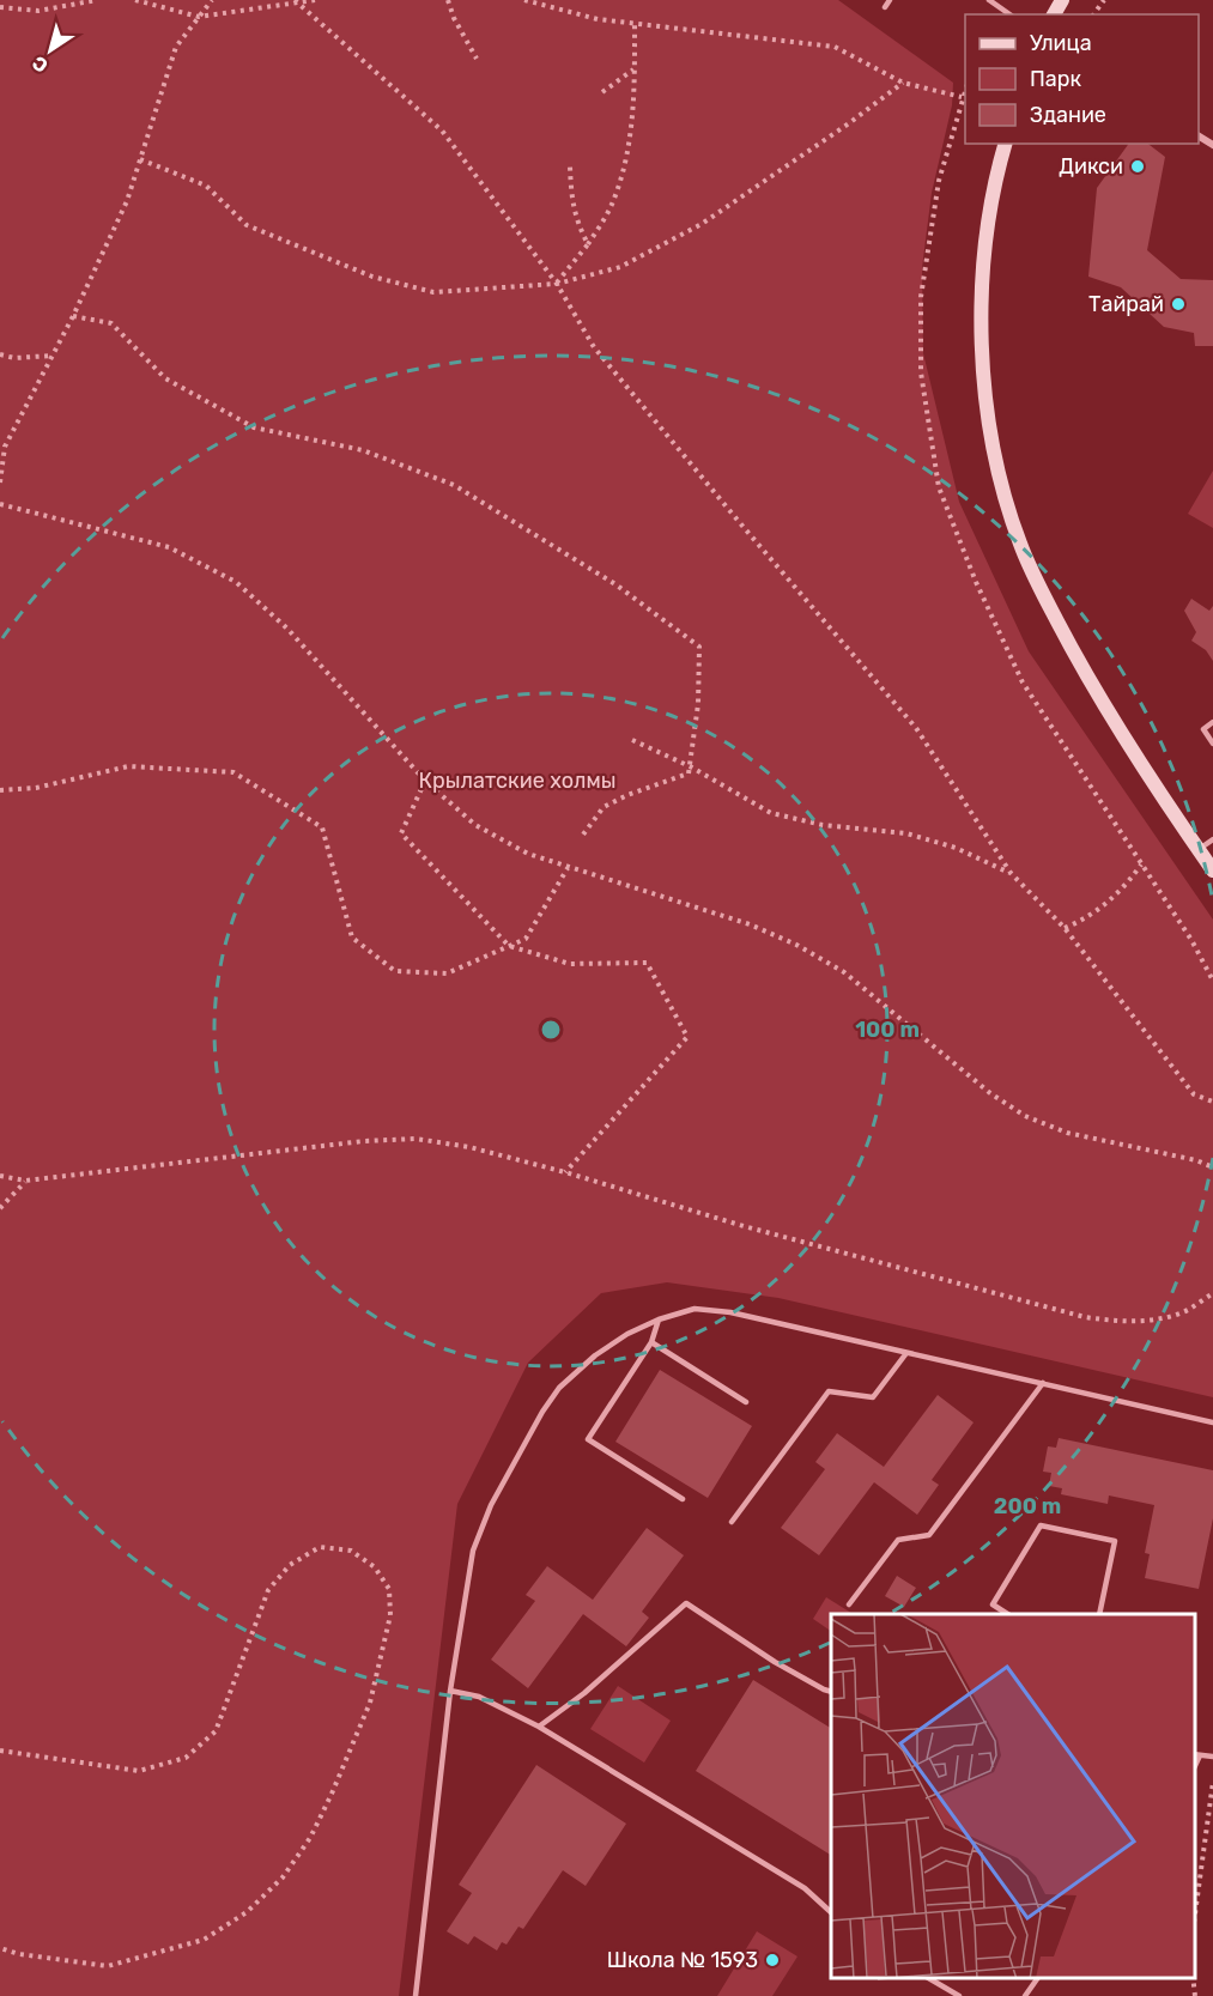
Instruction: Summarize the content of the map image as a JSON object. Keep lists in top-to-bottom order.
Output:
{
  "parks": ["Крылатские холмы"],
  "places": ["Дикси", "Тайрай", "Школа № 1593"],
  "legend": ["Улица", "Парк", "Здание"],
  "north": "bottom left",
  "rings": ["100 m", "200 m"]
}
